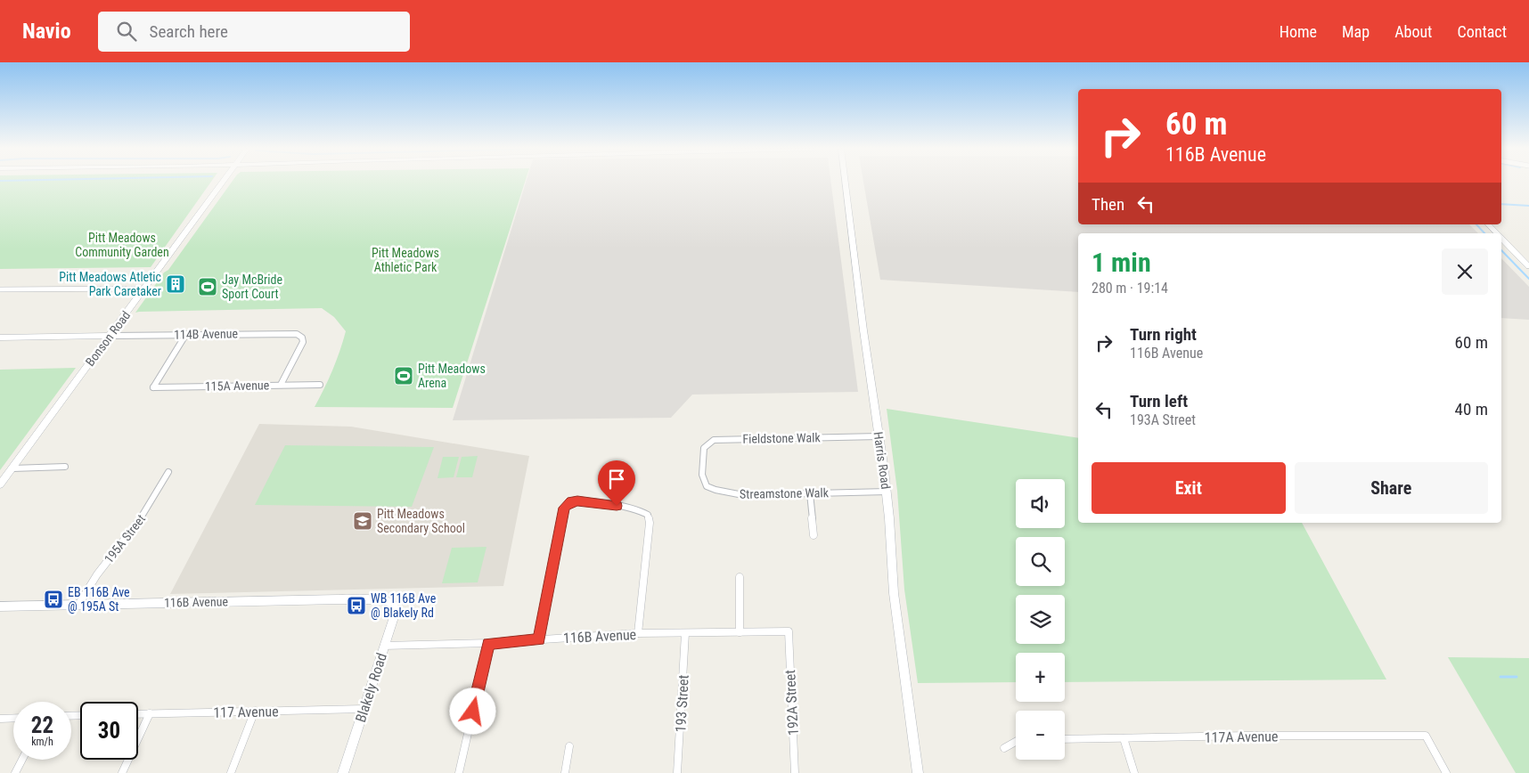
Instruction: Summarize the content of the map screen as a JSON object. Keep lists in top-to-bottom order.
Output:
{
  "streets": {
    "main road": [
      "Bonson Road",
      "Harris Road",
      "116B Avenue",
      "Blakely Road"
    ],
    "street": [
      "114B Avenue",
      "115A Avenue",
      "Fieldstone Walk",
      "Streamstone Walk",
      "195A Street",
      "192A Street",
      "193 Street",
      "117 Avenue",
      "117A Avenue"
    ]
  },
  "crossings": [
    ["114B Avenue", "Bonson Road"],
    ["114B Avenue", "115A Avenue"],
    ["Fieldstone Walk", "Harris Road"],
    ["Fieldstone Walk", "Streamstone Walk"],
    ["Harris Road", "Streamstone Walk"],
    ["195A Street", "116B Avenue"],
    ["116B Avenue", "Blakely Road"],
    ["116B Avenue", "192A Street"],
    ["116B Avenue", "193 Street"],
    ["Blakely Road", "117 Avenue"]
  ],
  "parks": ["Pitt Meadows Community Garden", "Pitt Meadows Athletic Park"],
  "places": {
    "building": ["Pitt Meadows Atletic Park Caretaker"],
    "sports": ["Jay McBride Sport Court", "Pitt Meadows Arena"],
    "school or university": ["Pitt Meadows Secondary School"],
    "bus stop": ["EB 116B Ave @ 195A St", "WB 116B Ave @ Blakely Rd"]
  },
  "page": {
    "header": "Navio",
    "search": "Search here",
    "nav": [
      "Home",
      "Map",
      "About",
      "Contact"
    ],
    "turn": ["60 m", "116B Avenue"],
    "then": "Then",
    "heading": ["1 min", "280 m · 19:14"],
    "list": [
      {
        "name": "Turn right",
        "note": "116B Avenue",
        "value": "60 m"
      },
      {
        "name": "Turn left",
        "note": "193A Street",
        "value": "40 m"
      }
    ],
    "buttons": ["Exit", "Share"],
    "map_buttons": ["+", "−"],
    "speed": "22 km/h",
    "limit": "30"
  }
}
